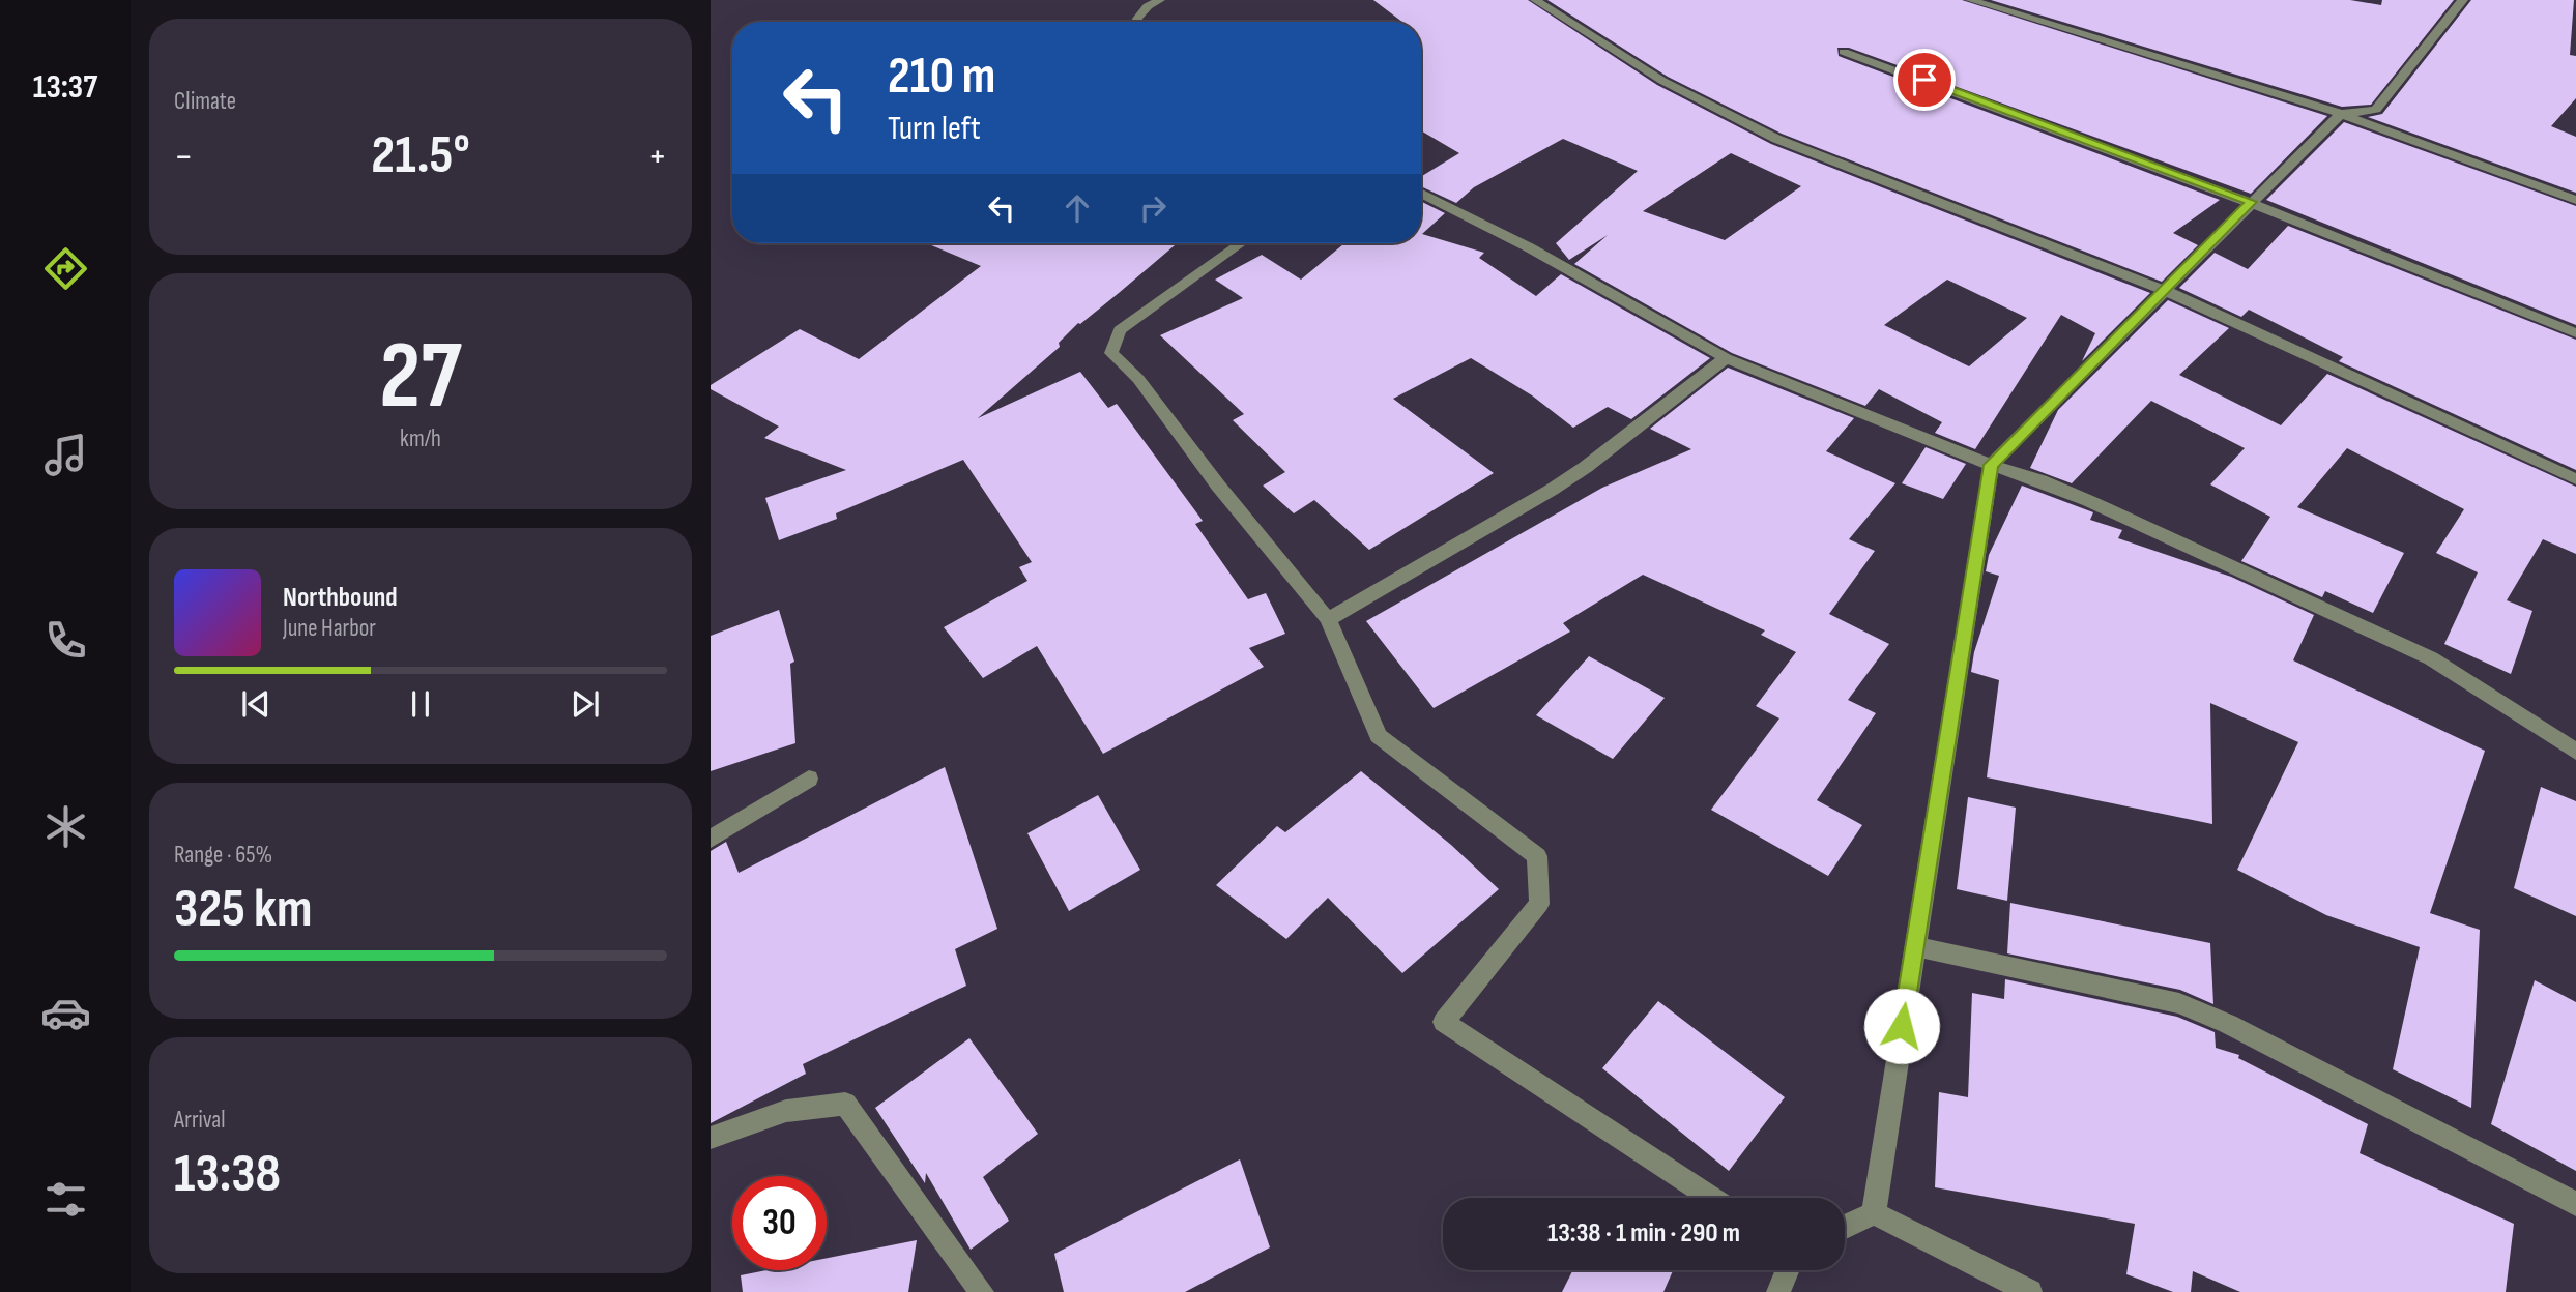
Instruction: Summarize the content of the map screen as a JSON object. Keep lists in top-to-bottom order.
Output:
{
  "page": {
    "tabs": "13:37",
    "tile": [
      "Climate",
      ["27", "km/h"],
      ["Range · 65%", "325 km"],
      ["Arrival", "13:38"]
    ],
    "turn": ["210 m", "Turn left"],
    "heat": ["−", "21.5°", "+"],
    "song": ["Northbound", "June Harbor"],
    "limit": "30",
    "trip": "13:38 · 1 min · 290 m"
  }
}
